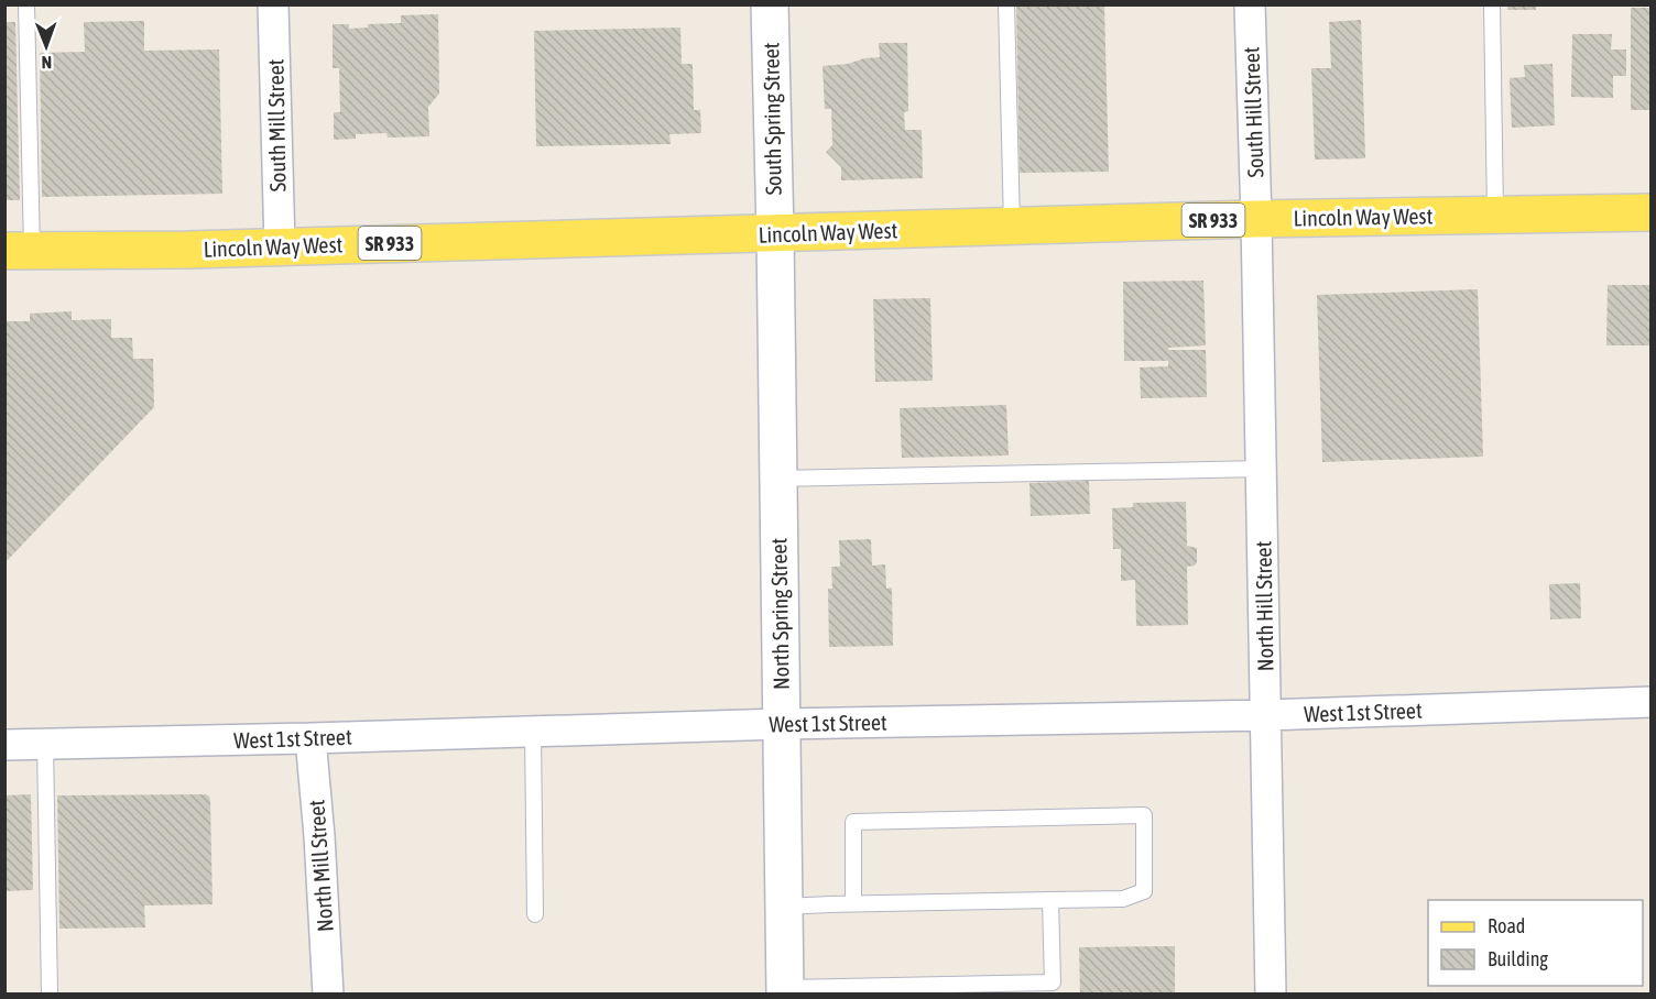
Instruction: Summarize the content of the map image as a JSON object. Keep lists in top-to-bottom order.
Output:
{
  "streets": {
    "main road": ["Lincoln Way West", "SR 933"],
    "street": [
      "South Hill Street",
      "South Spring Street",
      "South Mill Street",
      "North Hill Street",
      "North Spring Street",
      "West 1st Street",
      "North Mill Street"
    ]
  },
  "crossings": [
    ["South Hill Street", "Lincoln Way West"],
    ["South Hill Street", "North Hill Street"],
    ["South Spring Street", "Lincoln Way West"],
    ["South Spring Street", "North Spring Street"],
    ["South Mill Street", "Lincoln Way West"],
    ["Lincoln Way West", "North Hill Street"],
    ["Lincoln Way West", "North Spring Street"],
    ["North Hill Street", "West 1st Street"],
    ["North Spring Street", "West 1st Street"],
    ["West 1st Street", "North Mill Street"]
  ],
  "legend": ["Road", "Building"],
  "north": "bottom"
}
